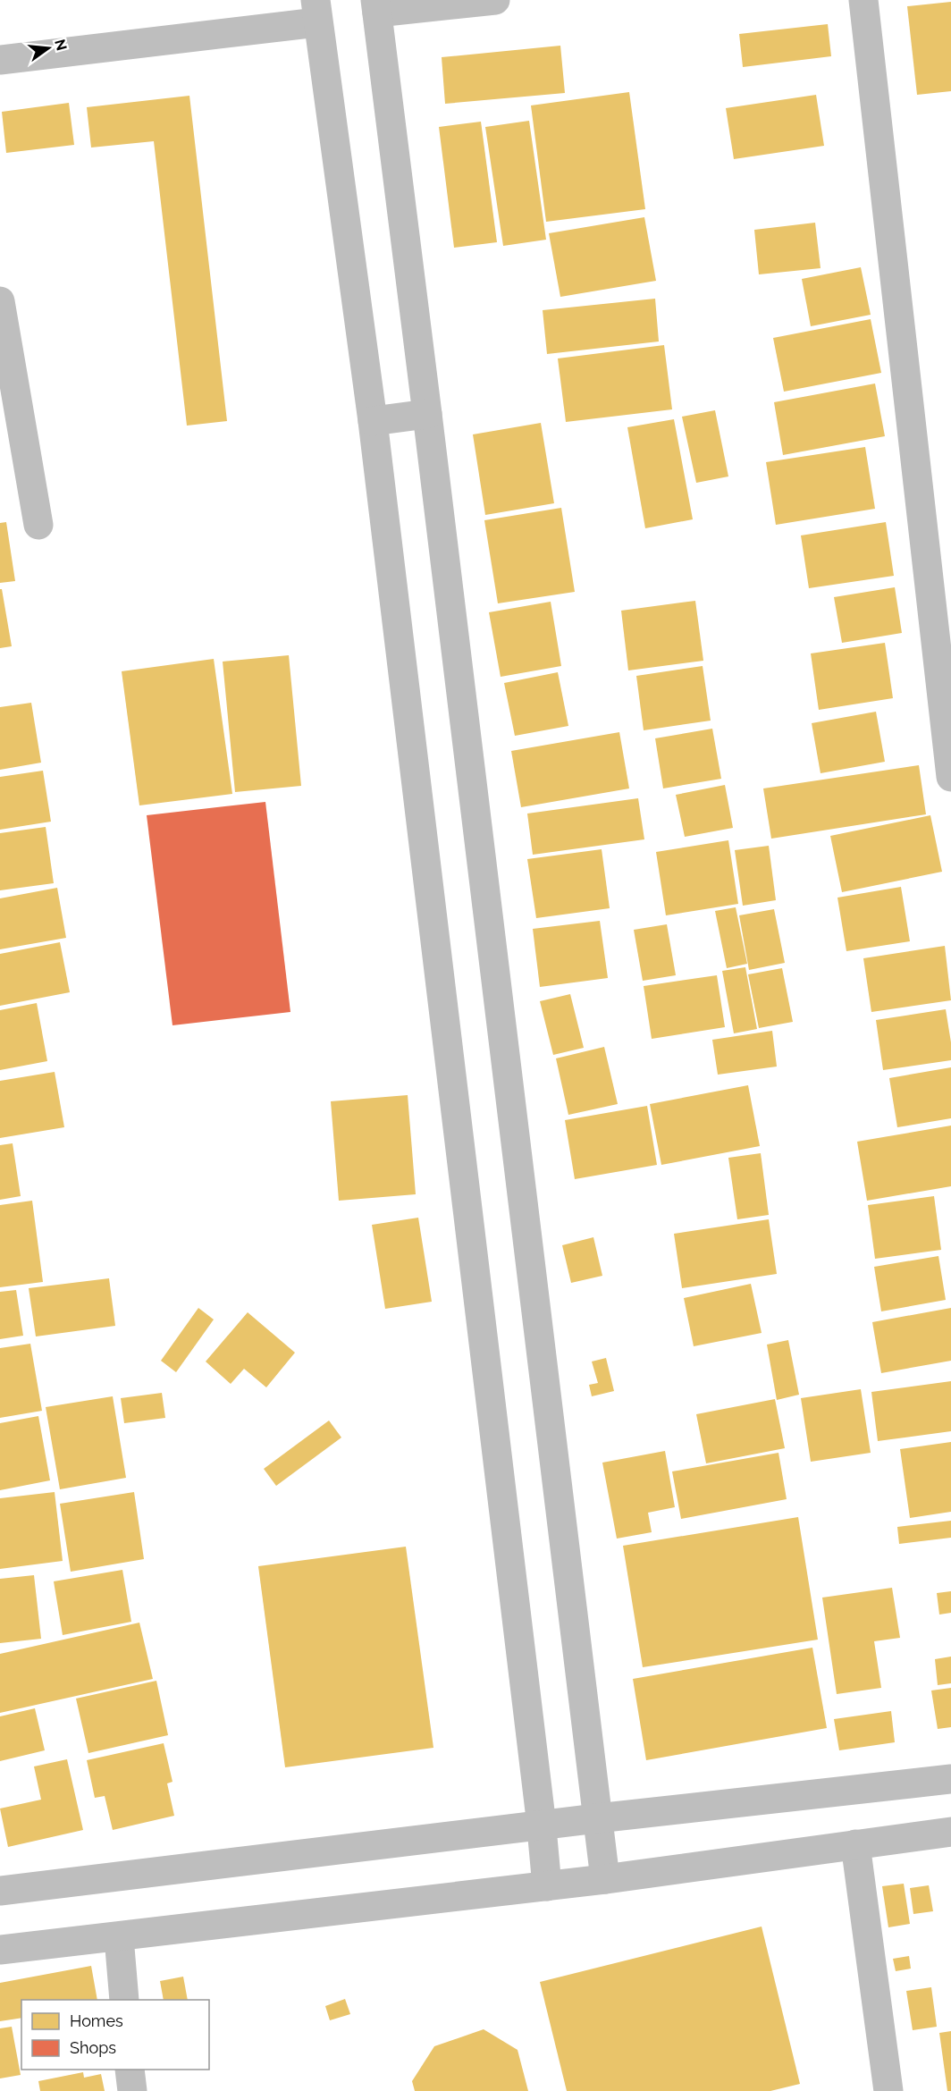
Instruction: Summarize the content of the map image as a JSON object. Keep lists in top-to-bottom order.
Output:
{
  "legend": ["Homes", "Shops"],
  "north": "right"
}
